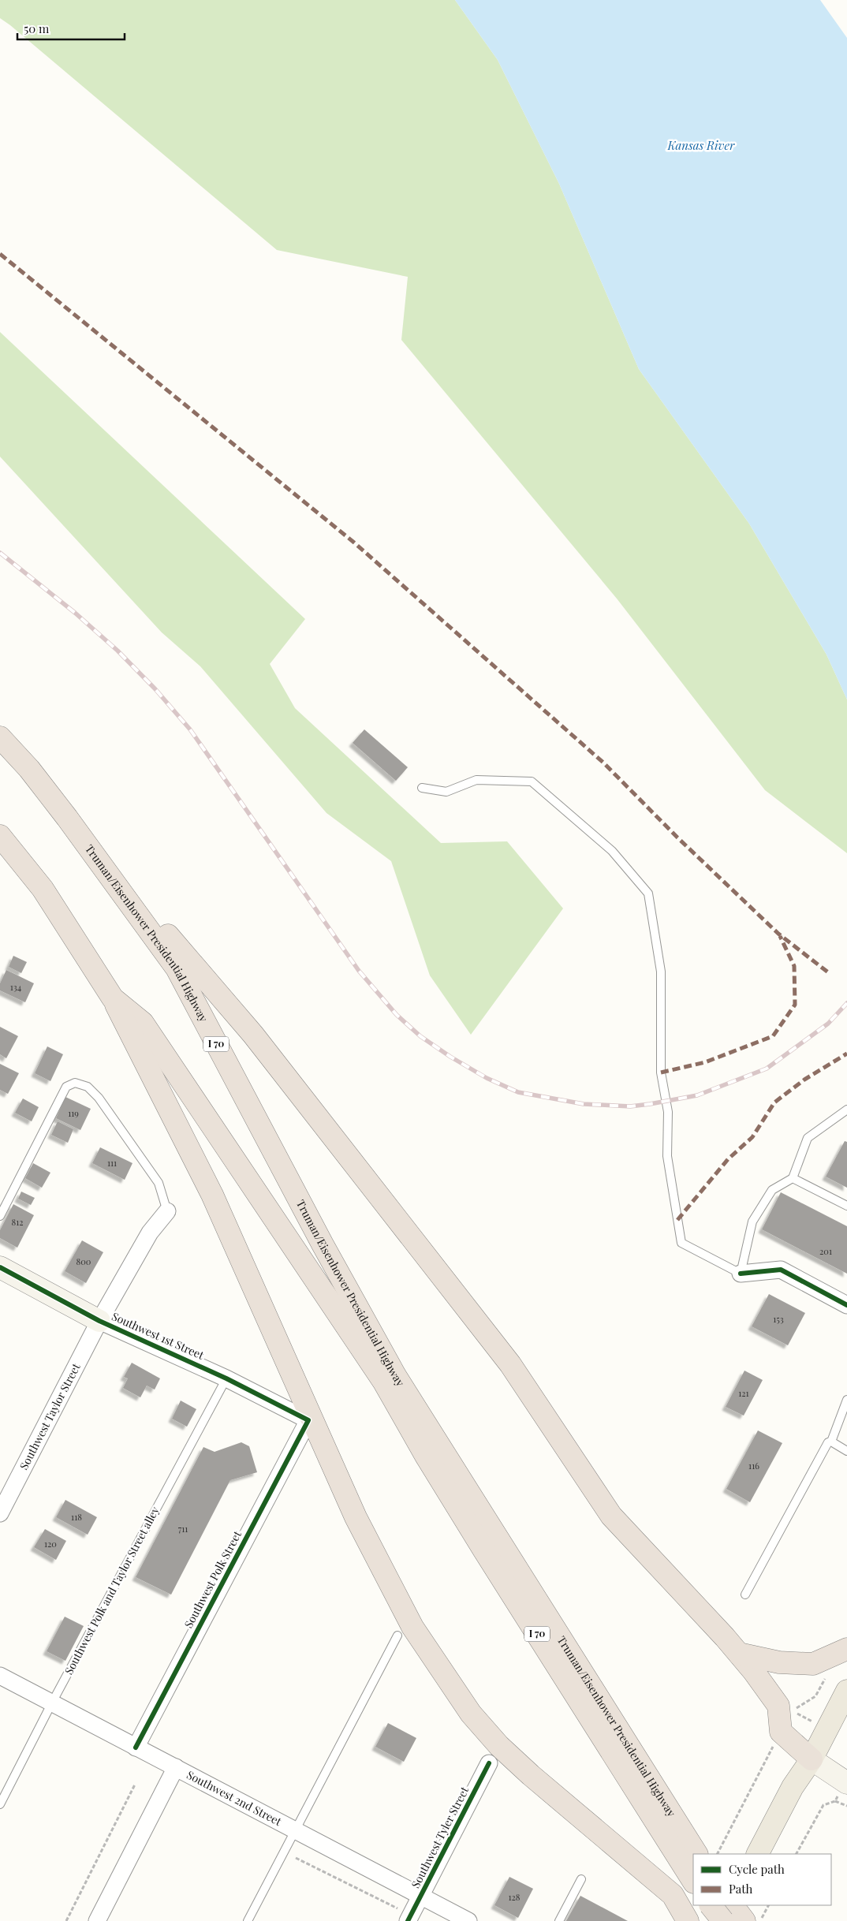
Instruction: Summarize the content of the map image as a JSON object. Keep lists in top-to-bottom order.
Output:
{
  "streets": {
    "highway": ["Truman/Eisenhower Presidential Highway", "I 70"],
    "street": [
      "Southwest 1st Street",
      "Southwest Taylor Street",
      "Southwest Polk Street",
      "Southwest 2nd Street",
      "Southwest Tyler Street"
    ],
    "lane": ["Southwest Polk and Taylor Street alley"]
  },
  "crossings": [
    ["Southwest 1st Street", "Southwest Taylor Street"],
    ["Southwest 1st Street", "Southwest Polk Street"],
    ["Southwest 1st Street", "Southwest Polk and Taylor Street alley"],
    ["Southwest Polk Street", "Southwest 2nd Street"],
    ["Southwest Polk and Taylor Street alley", "Southwest 2nd Street"],
    ["Southwest 2nd Street", "Southwest Tyler Street"]
  ],
  "water": ["Kansas River"],
  "house_numbers": [
    "134",
    "119",
    "111",
    "812",
    "201",
    "800",
    "153",
    "121",
    "116",
    "118",
    "711",
    "120",
    "128"
  ],
  "legend": ["Cycle path", "Path"],
  "scale_bar": "50 m"
}
